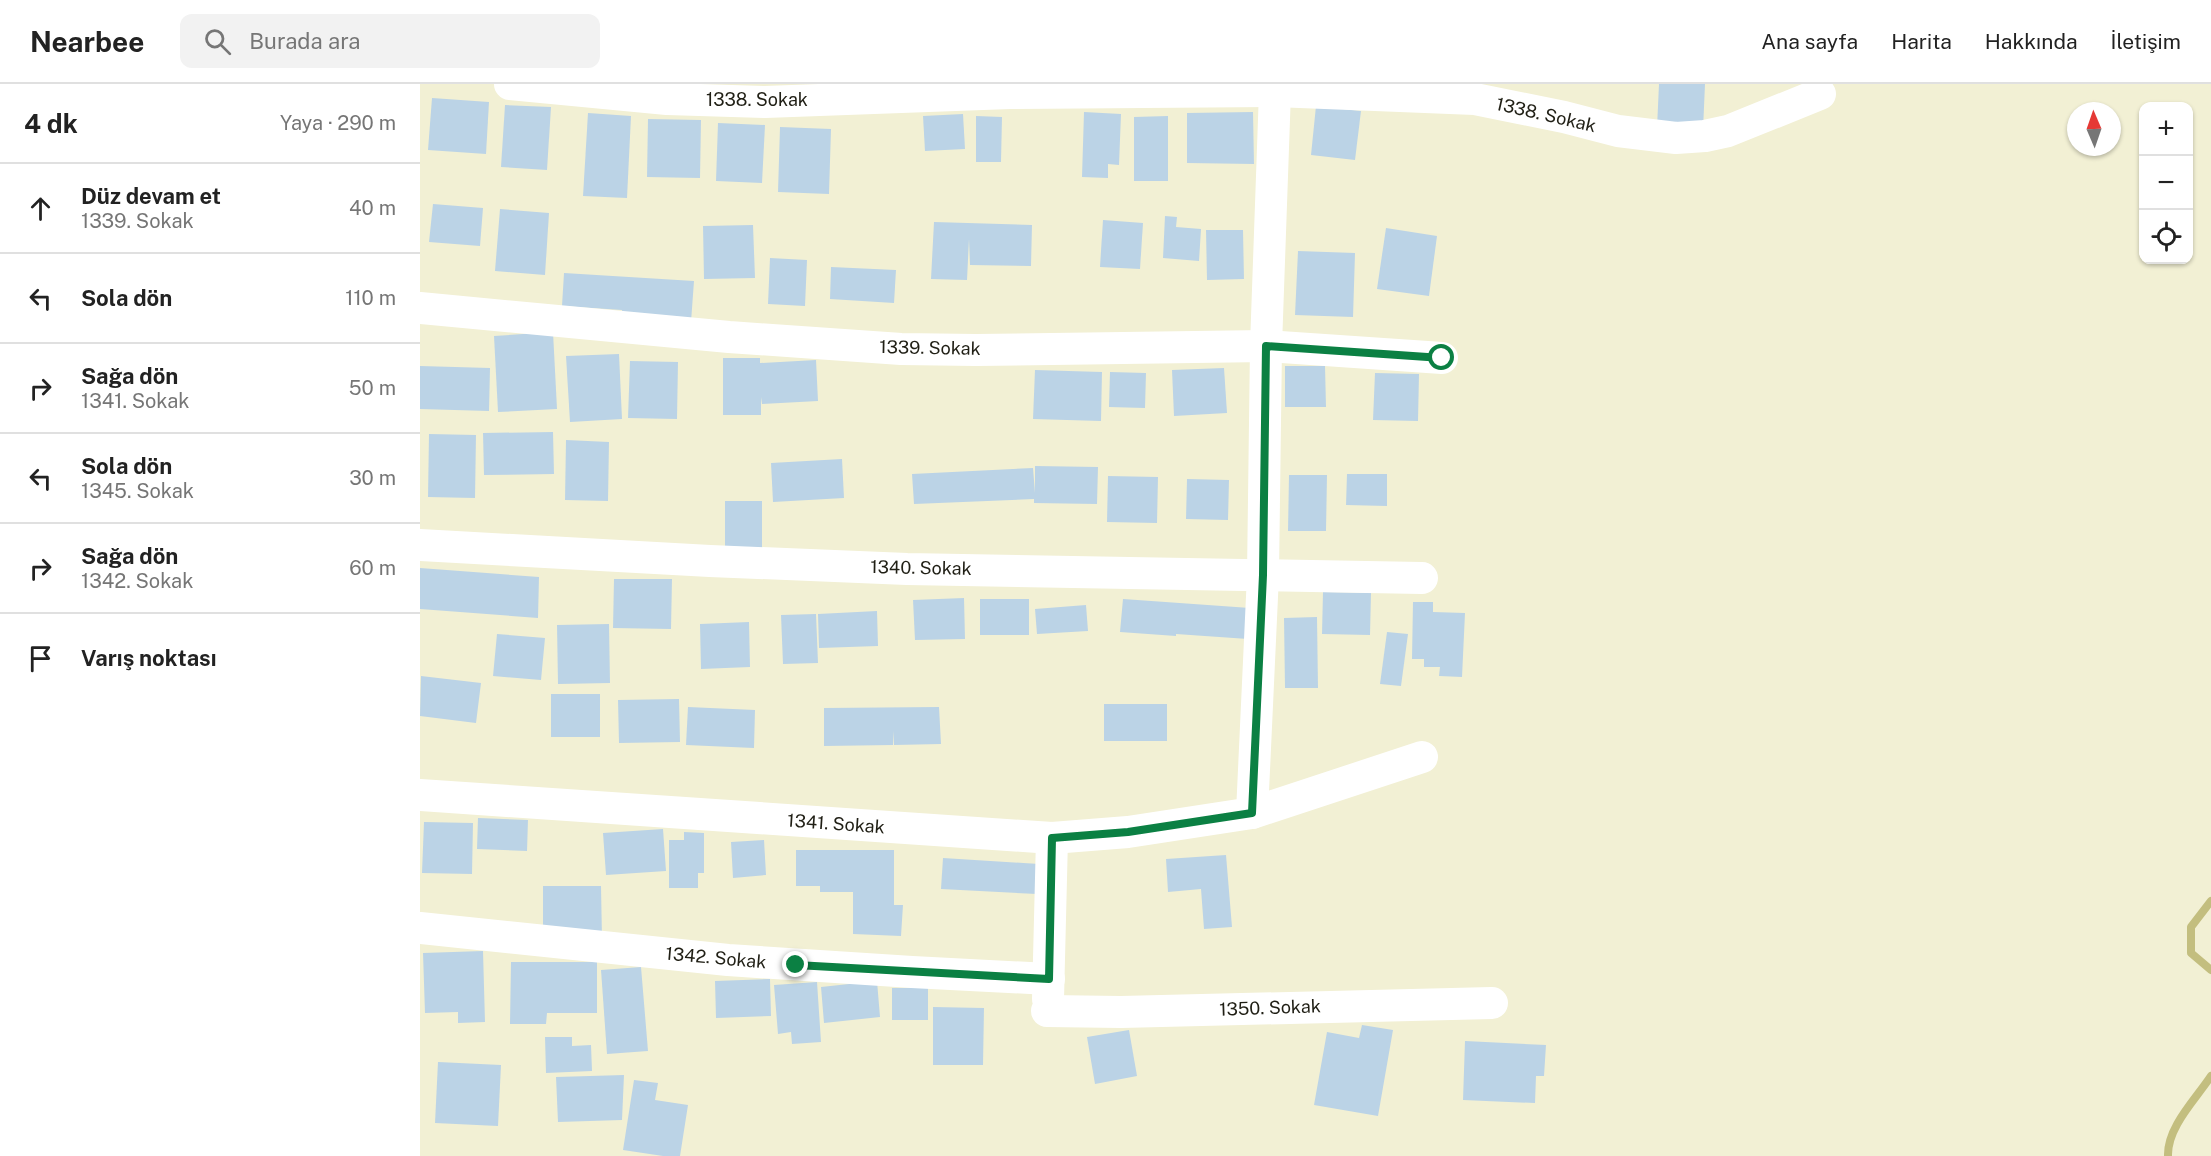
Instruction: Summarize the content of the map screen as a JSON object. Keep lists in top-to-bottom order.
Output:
{
  "streets": {
    "street": [
      "1338. Sokak",
      "1339. Sokak",
      "1340. Sokak",
      "1341. Sokak",
      "1342. Sokak",
      "1350. Sokak"
    ]
  },
  "crossings": [
    ["1342. Sokak", "1350. Sokak"]
  ],
  "north": "top",
  "page": {
    "header": "Nearbee",
    "search": "Burada ara",
    "nav": [
      "Ana sayfa",
      "Harita",
      "Hakkında",
      "İletişim"
    ],
    "heading": ["4 dk", "Yaya · 290 m"],
    "map_buttons": ["+", "−"],
    "list": [
      ["Düz devam et", "1339. Sokak", "40 m"],
      ["Sola dön", "110 m"],
      ["Sağa dön", "1341. Sokak", "50 m"],
      ["Sola dön", "1345. Sokak", "30 m"],
      ["Sağa dön", "1342. Sokak", "60 m"],
      "Varış noktası"
    ]
  }
}
